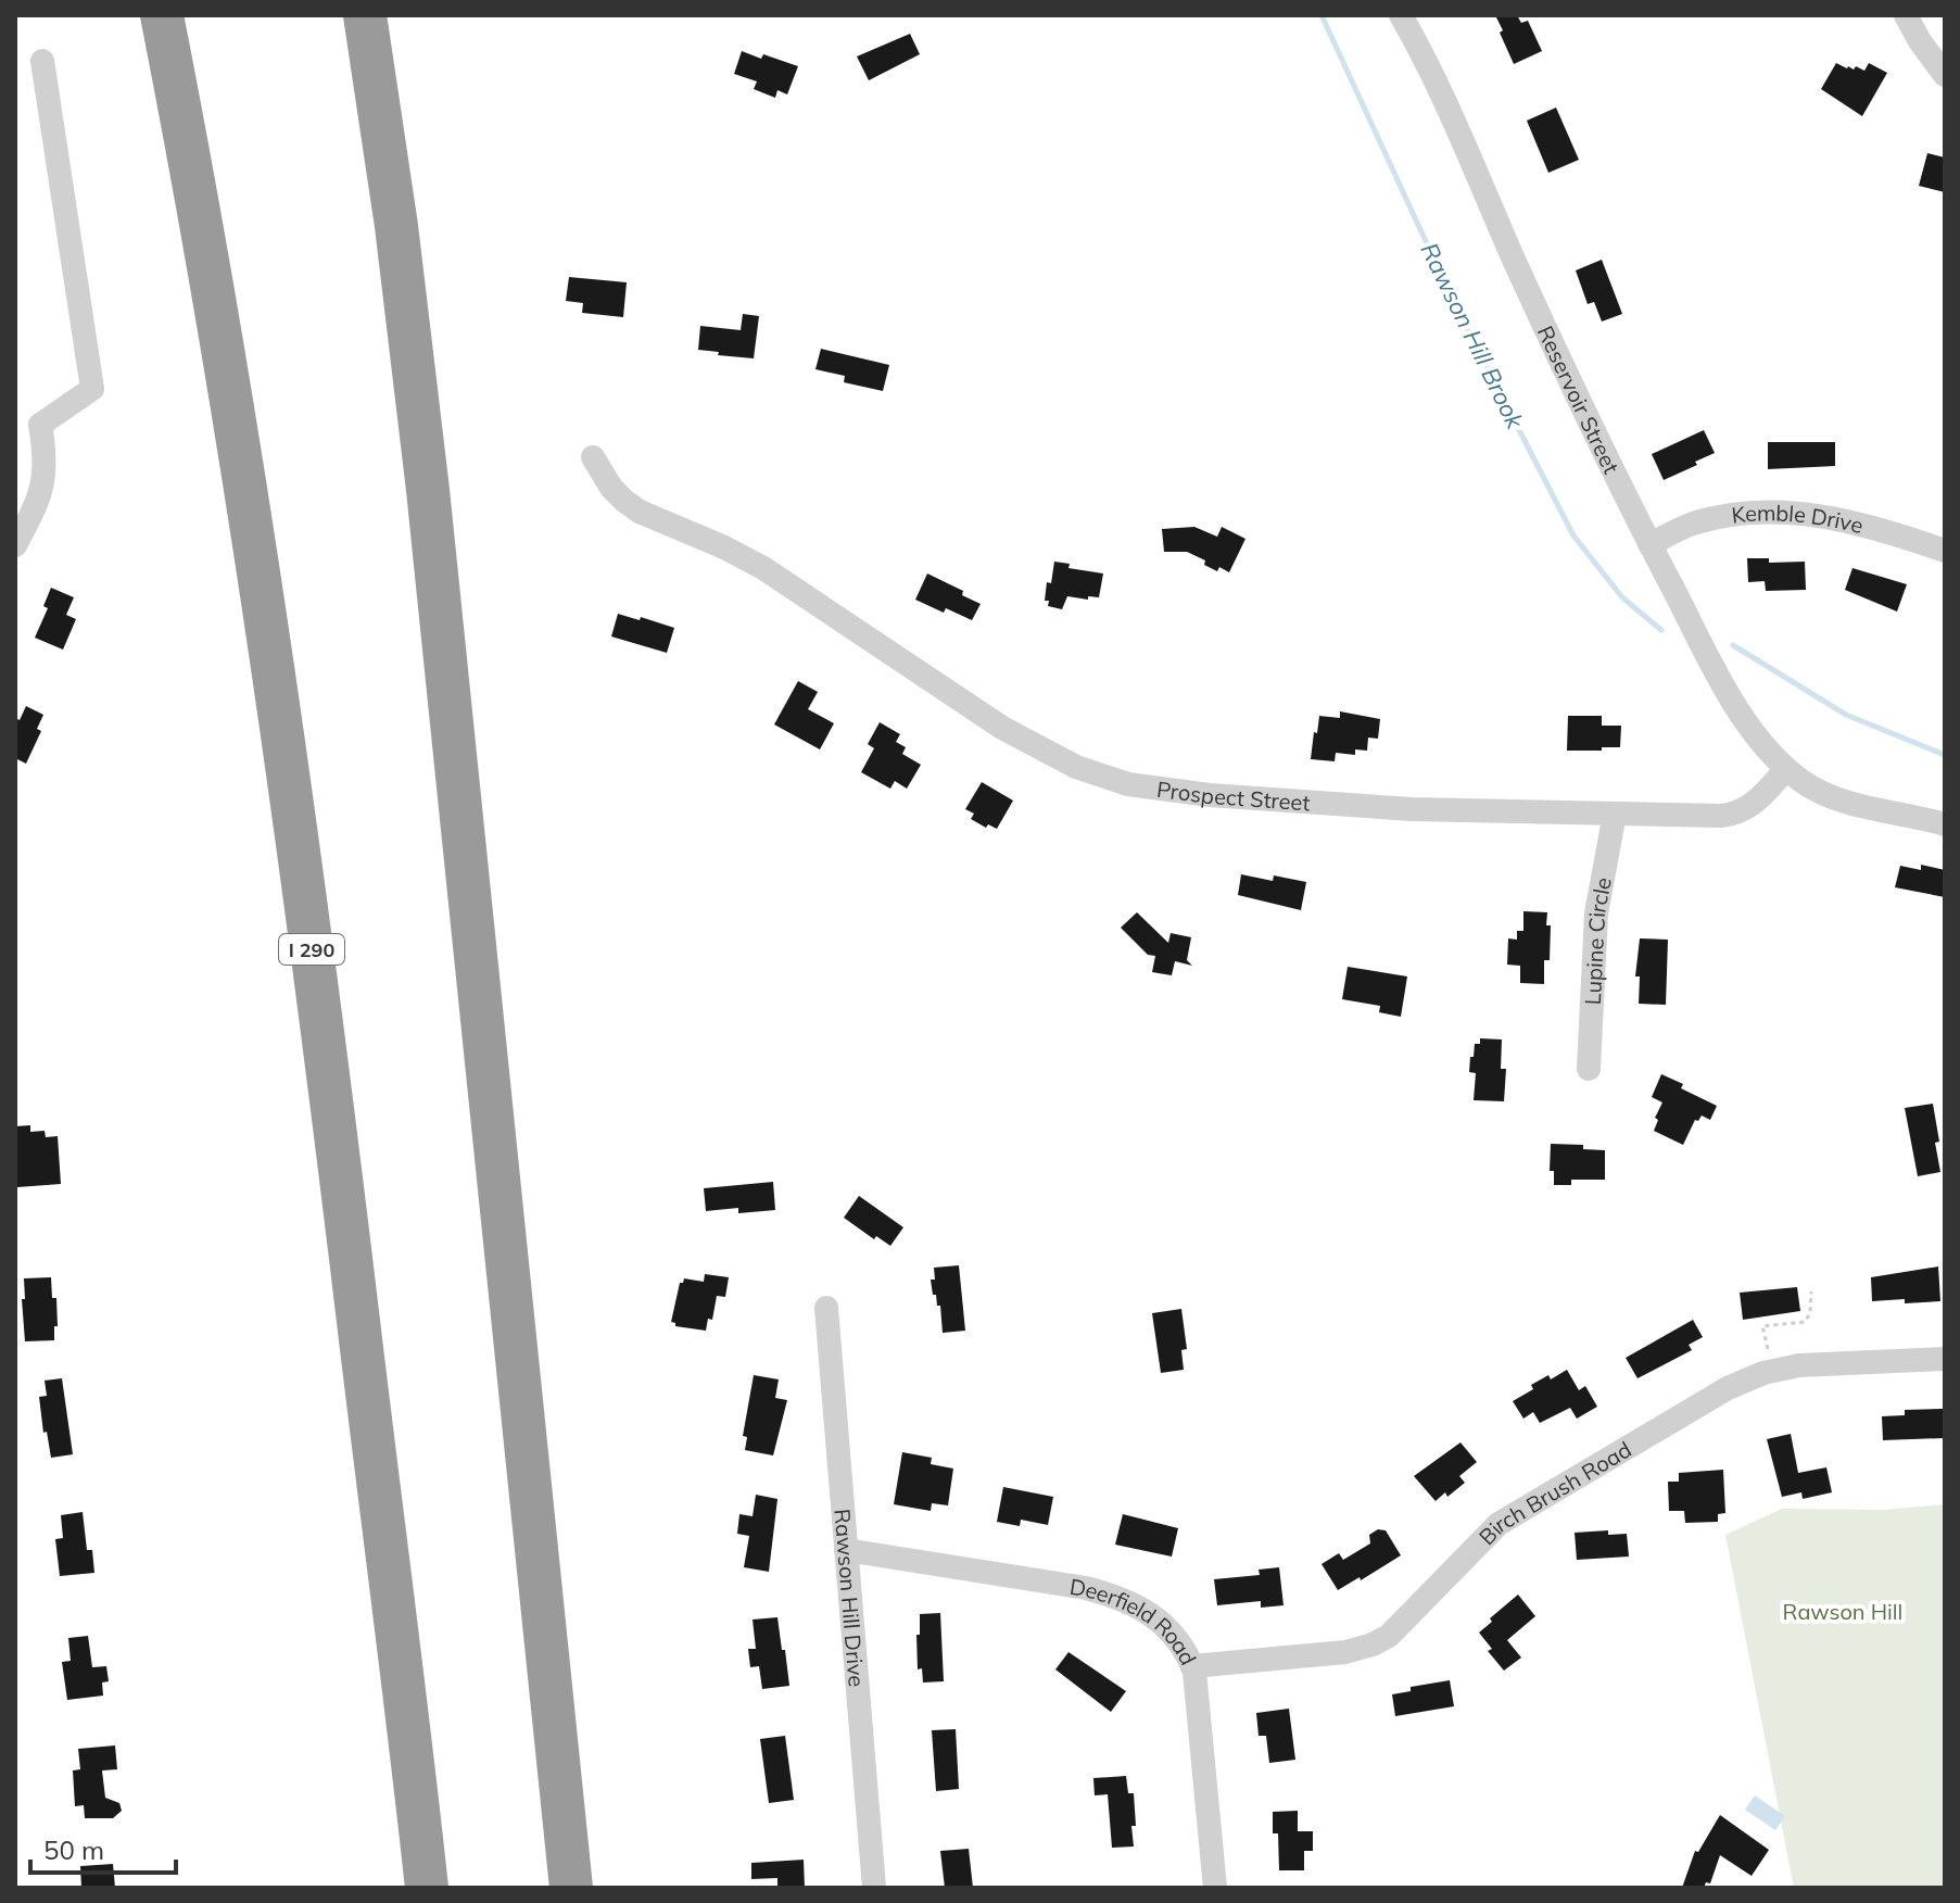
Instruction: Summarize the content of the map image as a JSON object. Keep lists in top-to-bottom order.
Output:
{
  "streets": {
    "highway": ["I 290"],
    "street": [
      "Reservoir Street",
      "Kemble Drive",
      "Prospect Street",
      "Lupine Circle",
      "Birch Brush Road",
      "Rawson Hill Drive",
      "Deerfield Road"
    ]
  },
  "crossings": [
    ["Reservoir Street", "Kemble Drive"],
    ["Reservoir Street", "Prospect Street"],
    ["Prospect Street", "Lupine Circle"],
    ["Birch Brush Road", "Deerfield Road"],
    ["Rawson Hill Drive", "Deerfield Road"]
  ],
  "water": ["Rawson Hill Brook"],
  "parks": ["Rawson Hill"],
  "scale_bar": "50 m"
}
